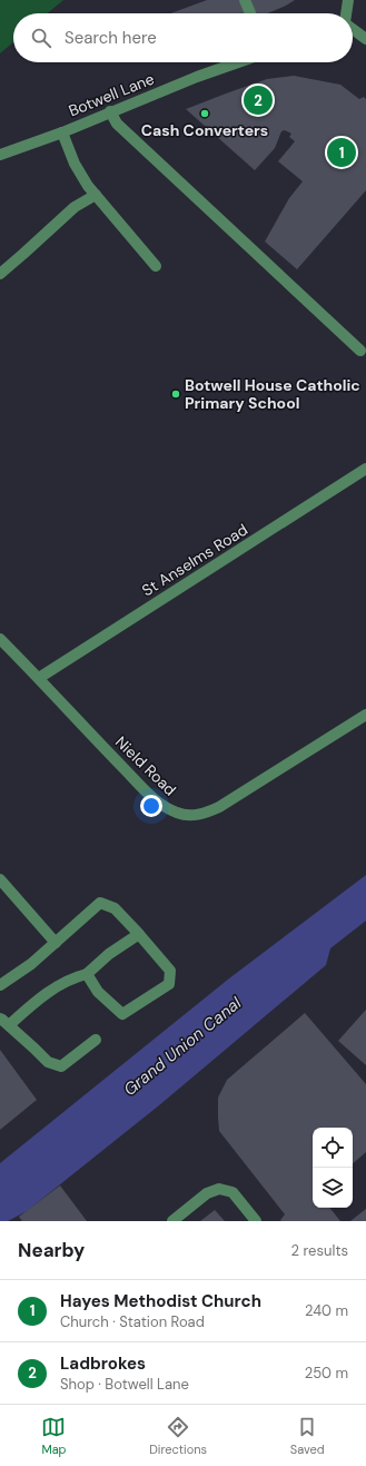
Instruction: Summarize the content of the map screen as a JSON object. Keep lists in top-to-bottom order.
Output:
{
  "streets": {
    "street": ["Botwell Lane", "St Anselms Road", "Nield Road"]
  },
  "crossings": [
    ["St Anselms Road", "Nield Road"]
  ],
  "water": ["Grand Union Canal"],
  "places": ["Cash Converters", "Botwell House Catholic Primary School"],
  "page": {
    "search": "Search here",
    "pins": ["2", "1"],
    "heading": ["Nearby", "2 results"],
    "list": [
      {
        "mark": "1",
        "name": "Hayes Methodist Church",
        "note": "Church · Station Road",
        "value": "240 m"
      },
      {
        "mark": "2",
        "name": "Ladbrokes",
        "note": "Shop · Botwell Lane",
        "value": "250 m"
      }
    ],
    "nav": ["Map", "Directions", "Saved"]
  }
}
